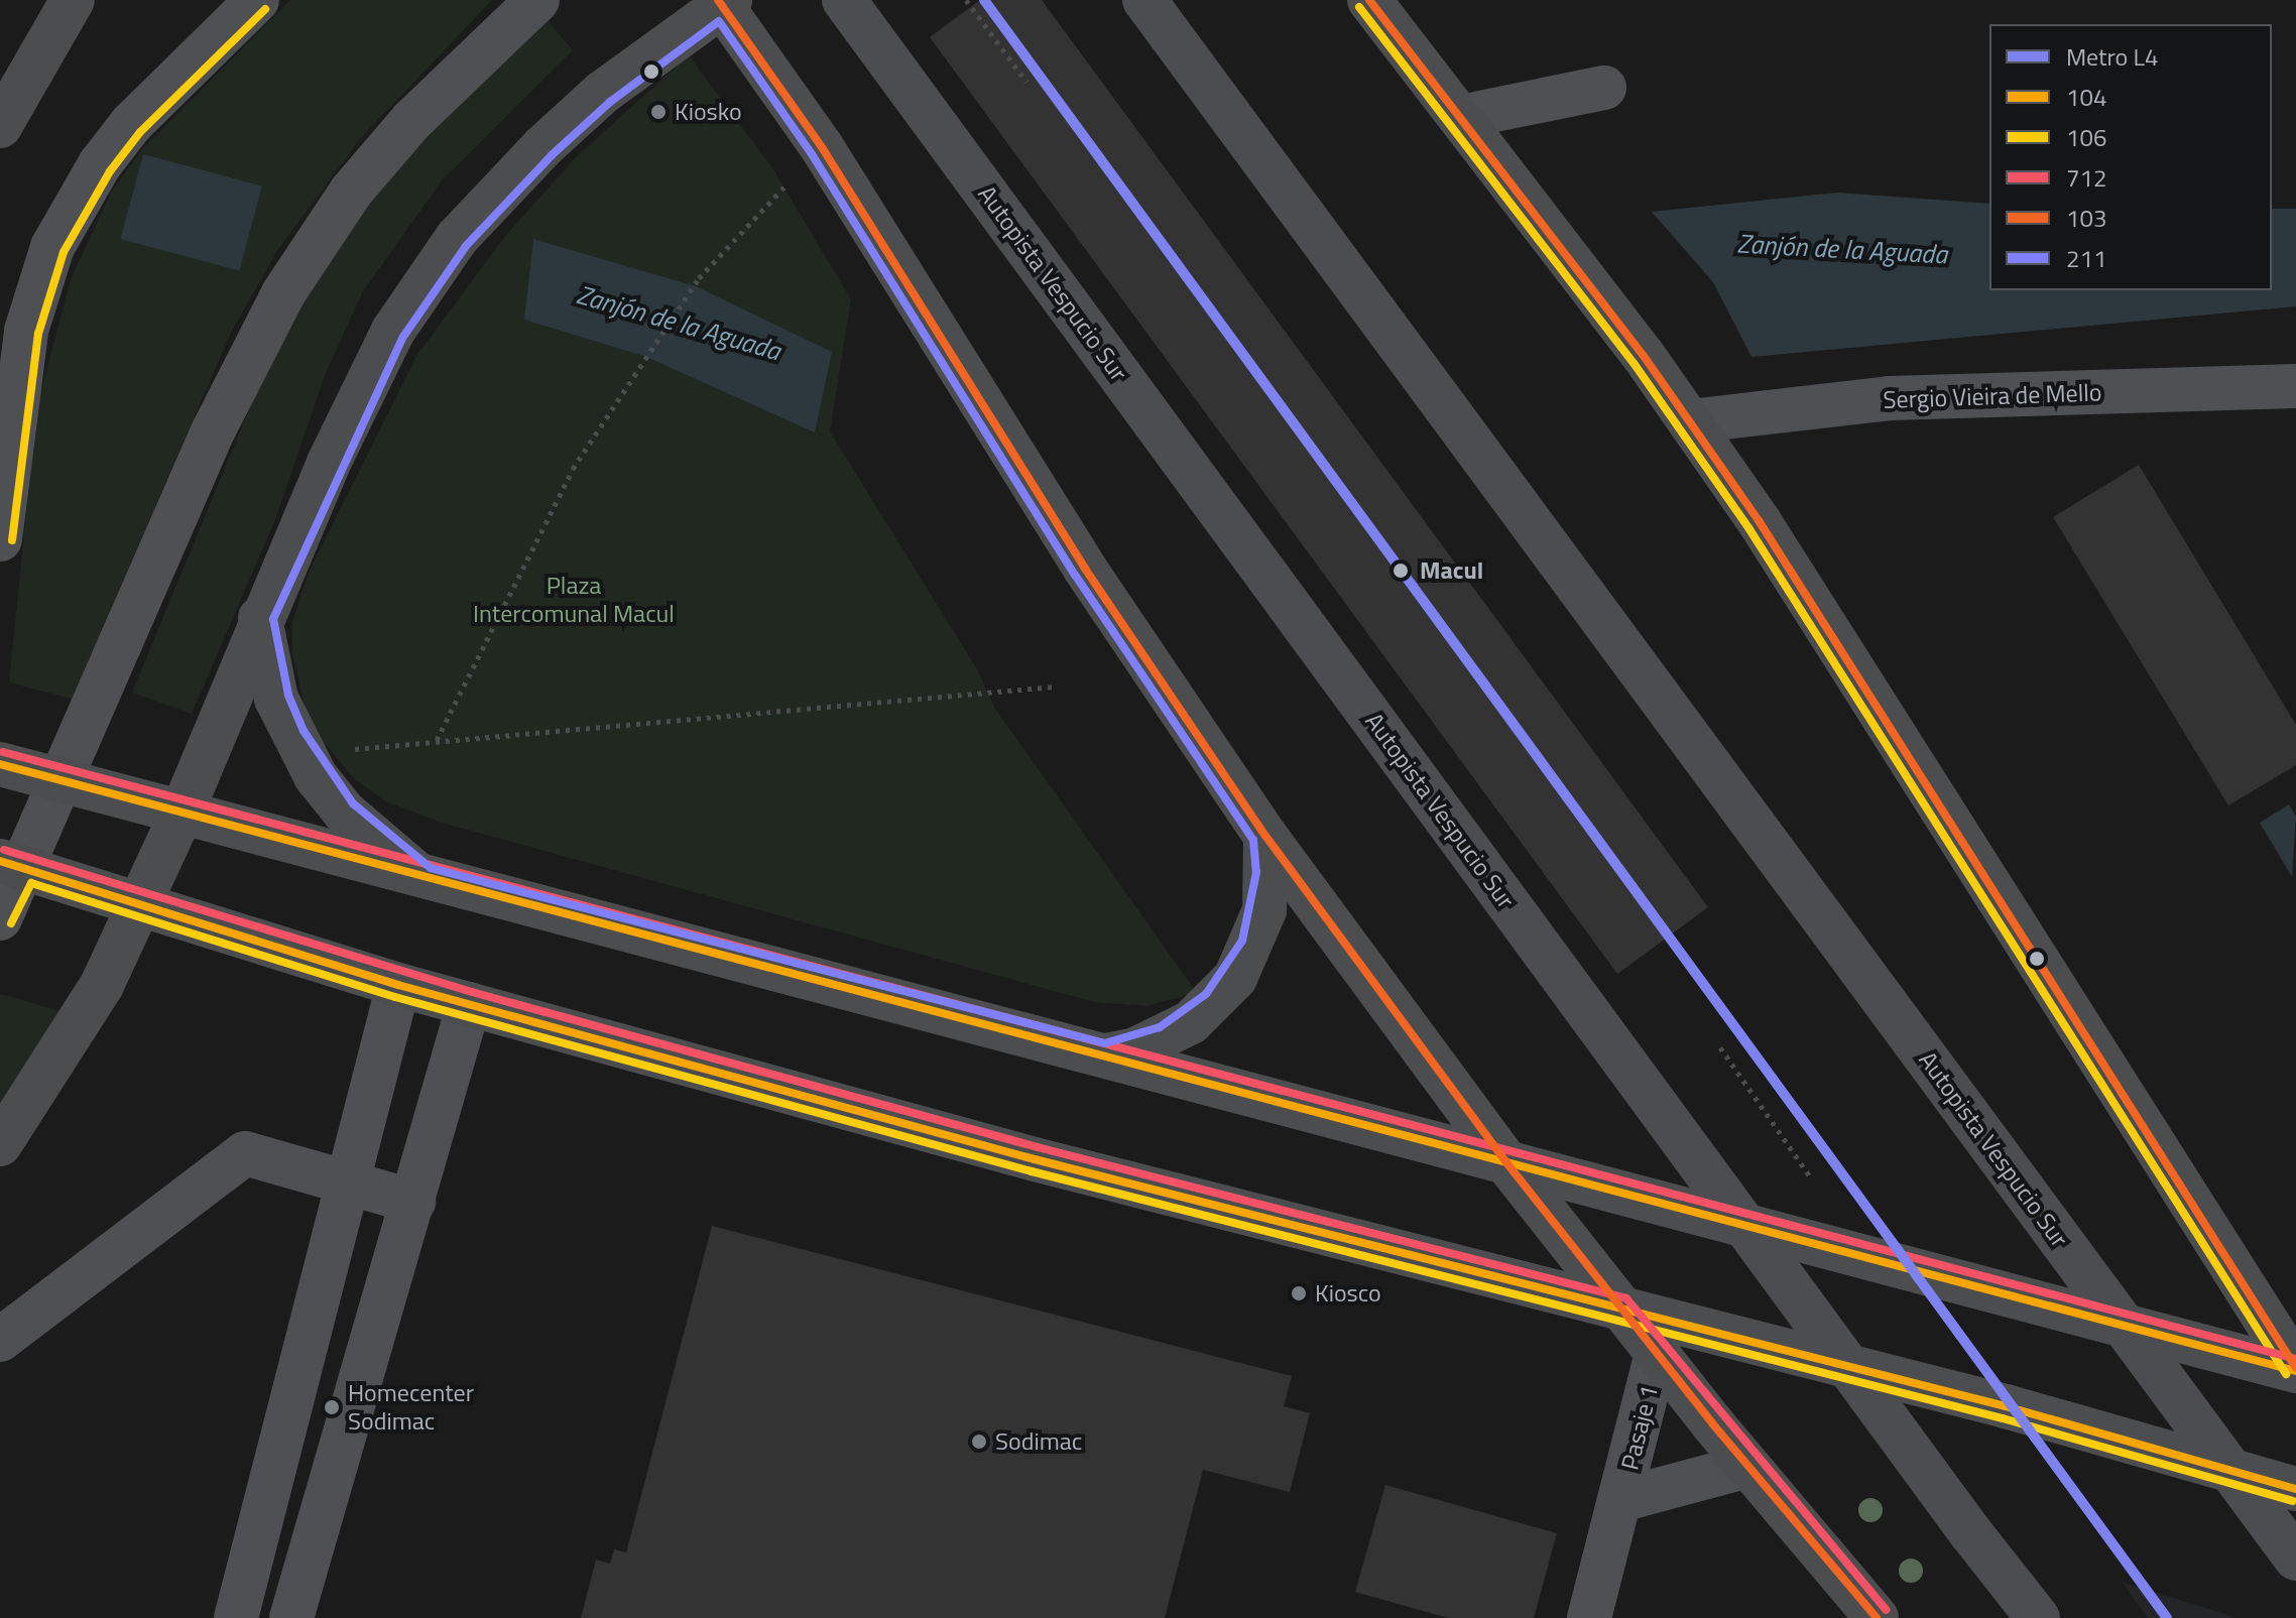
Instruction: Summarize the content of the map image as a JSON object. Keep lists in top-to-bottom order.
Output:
{
  "streets": {
    "highway": ["Autopista Vespucio Sur"],
    "street": ["Sergio Vieira de Mello", "Pasaje 1"]
  },
  "water": ["Zanjón de la Aguada"],
  "parks": ["Plaza Intercomunal Macul"],
  "places": [
    "Kiosko",
    "Macul",
    "Kiosco",
    "Homecenter Sodimac",
    "Sodimac"
  ],
  "lines": [
    "metro line L4",
    "transit line 103",
    "transit line 106",
    "transit line 211",
    "transit line 712",
    "transit line 104"
  ],
  "legend": [
    "Metro L4",
    "104",
    "106",
    "712",
    "103",
    "211"
  ]
}
